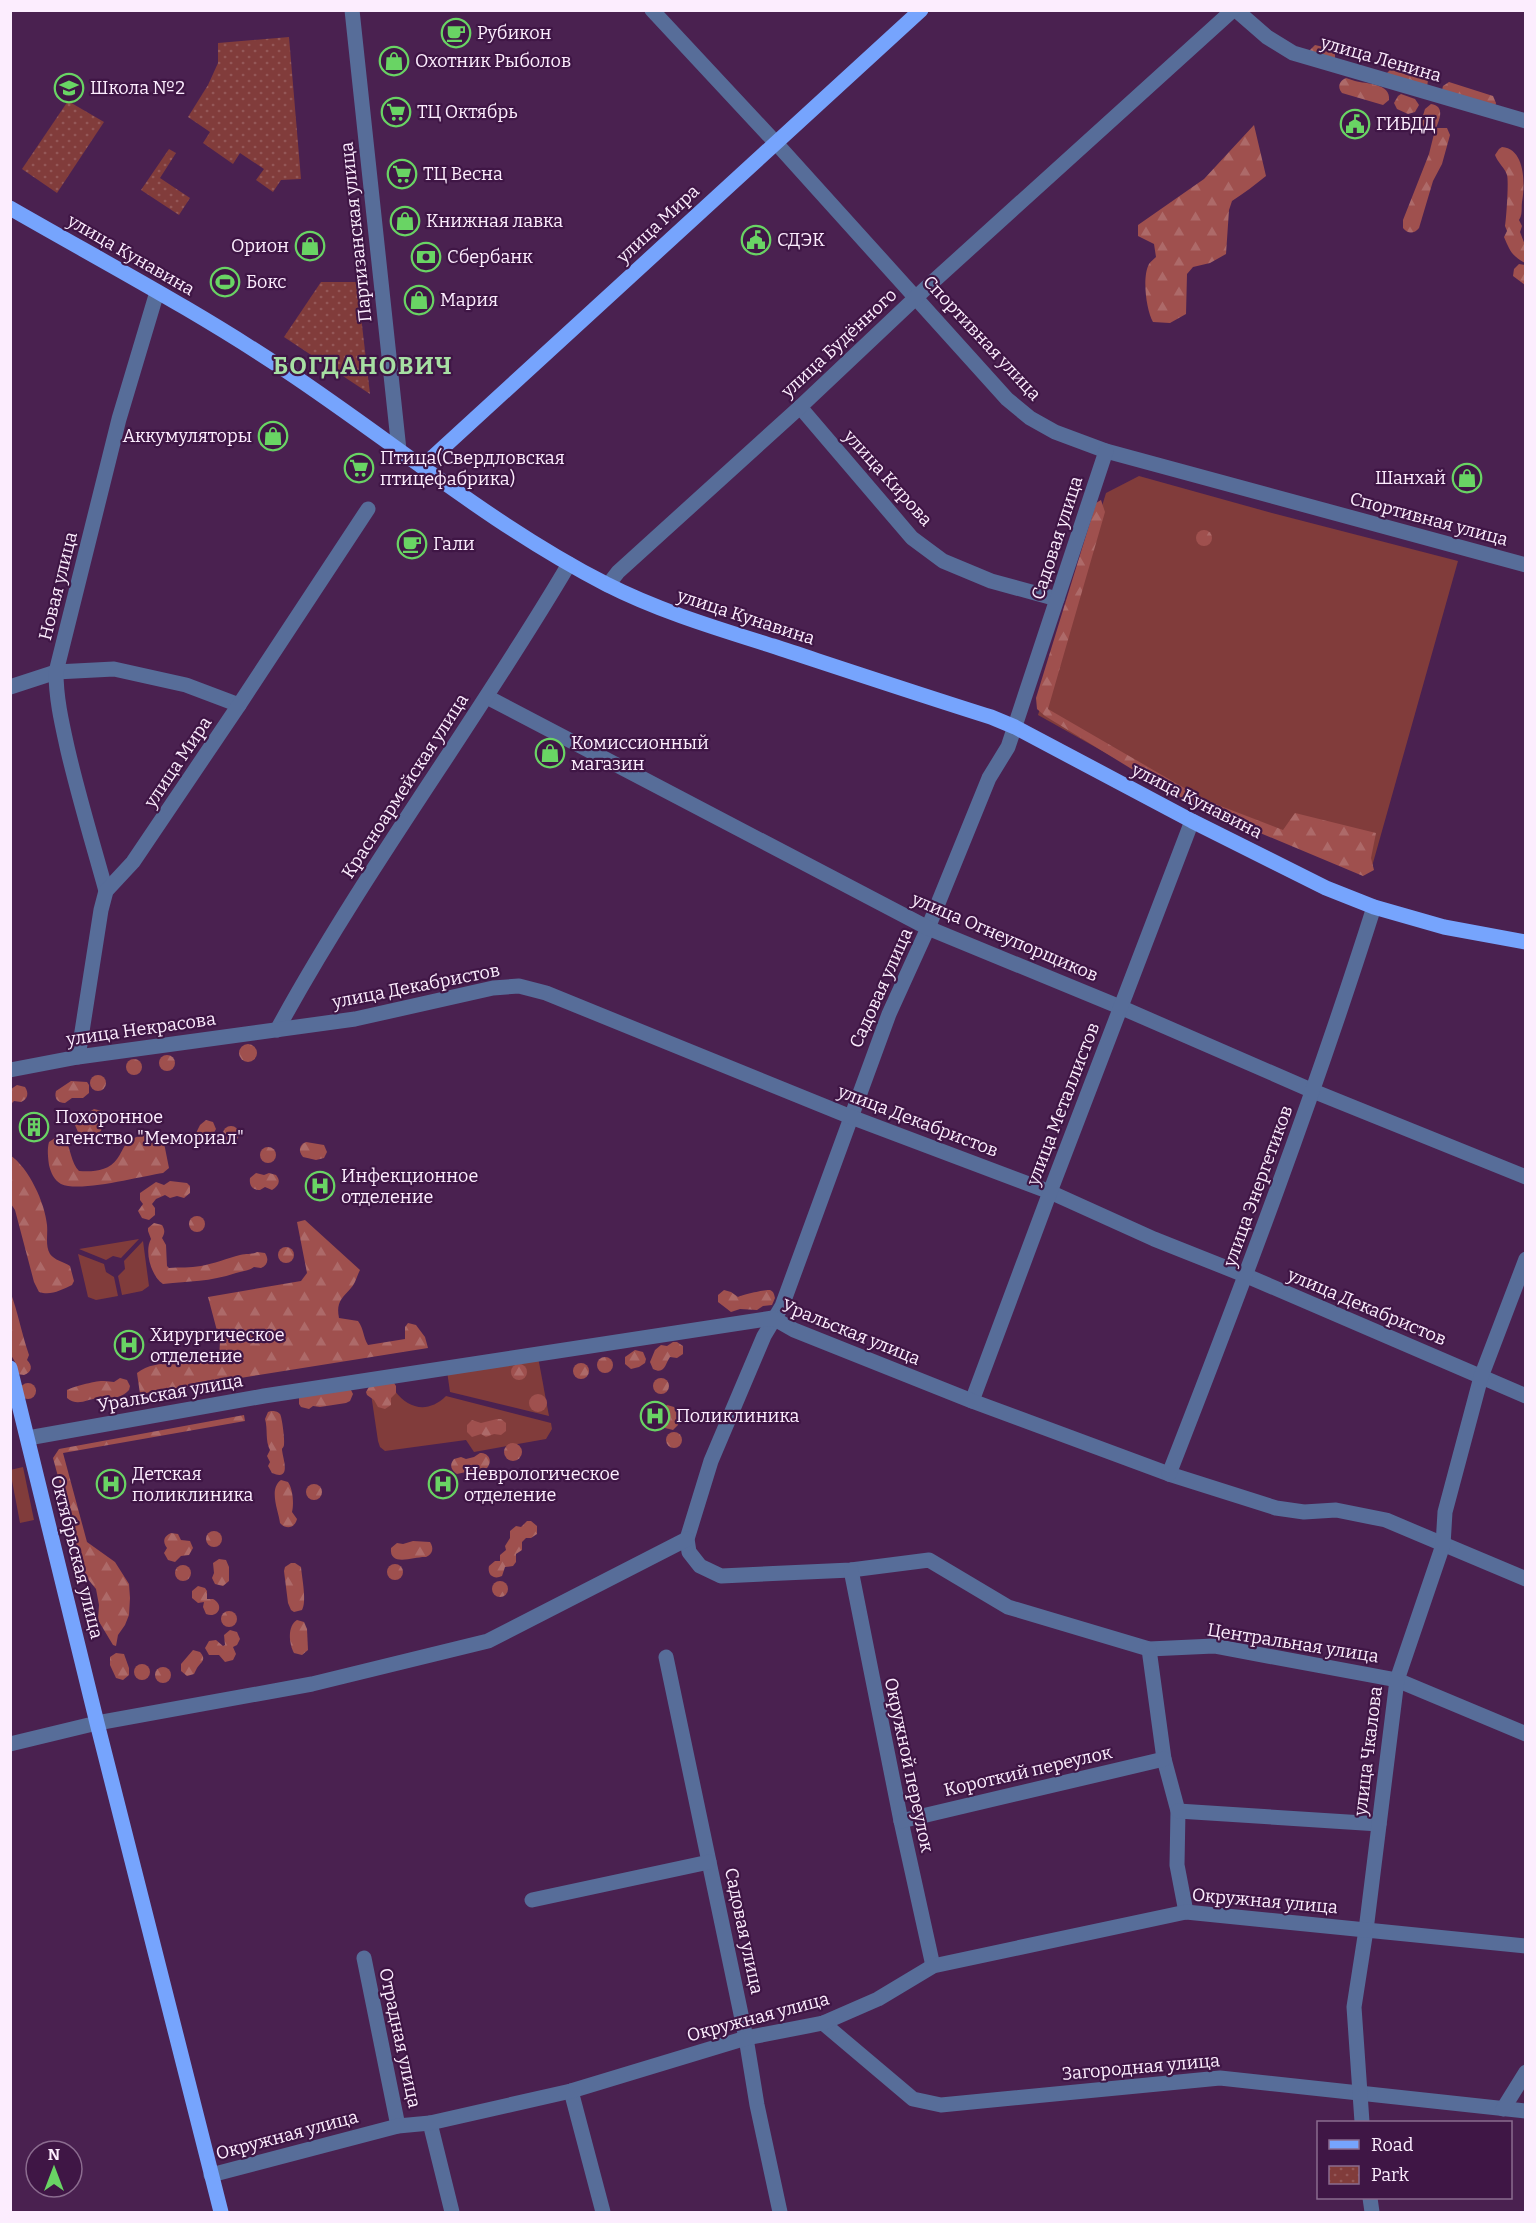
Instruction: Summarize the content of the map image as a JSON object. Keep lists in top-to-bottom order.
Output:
{
  "streets": {
    "main road": ["улица Мира", "улица Кунавина", "Октябрьская улица"],
    "street": [
      "улица Ленина",
      "Партизанская улица",
      "Спортивная улица",
      "улица Будённого",
      "улица Кирова",
      "Садовая улица",
      "Новая улица",
      "Красноармейская улица",
      "улица Огнеупорщиков",
      "улица Декабристов",
      "улица Некрасова",
      "улица Металлистов",
      "улица Энергетиков",
      "Уральская улица",
      "Центральная улица",
      "улица Чкалова",
      "Окружной переулок",
      "Короткий переулок",
      "Окружная улица",
      "Отрадная улица",
      "Загородная улица"
    ]
  },
  "crossings": [
    ["улица Ленина", "улица Будённого"],
    ["улица Мира", "улица Кунавина"],
    ["улица Мира", "Спортивная улица"],
    ["улица Мира", "Новая улица"],
    ["Партизанская улица", "улица Кунавина"],
    ["улица Кунавина", "улица Будённого"],
    ["улица Кунавина", "Садовая улица"],
    ["улица Кунавина", "Новая улица"],
    ["улица Кунавина", "Красноармейская улица"],
    ["улица Кунавина", "улица Металлистов"],
    ["улица Кунавина", "улица Энергетиков"],
    ["Спортивная улица", "улица Будённого"],
    ["Спортивная улица", "Садовая улица"],
    ["улица Будённого", "улица Кирова"],
    ["улица Кирова", "Садовая улица"],
    ["Садовая улица", "улица Огнеупорщиков"],
    ["Садовая улица", "улица Декабристов"],
    ["Садовая улица", "Уральская улица"],
    ["Садовая улица", "Центральная улица"],
    ["Садовая улица", "Окружная улица"],
    ["Красноармейская улица", "улица Огнеупорщиков"],
    ["Красноармейская улица", "улица Декабристов"],
    ["Красноармейская улица", "улица Некрасова"],
    ["улица Огнеупорщиков", "улица Металлистов"],
    ["улица Огнеупорщиков", "улица Энергетиков"],
    ["улица Декабристов", "улица Некрасова"],
    ["улица Декабристов", "улица Металлистов"],
    ["улица Декабристов", "улица Энергетиков"],
    ["улица Декабристов", "улица Чкалова"],
    ["улица Металлистов", "Уральская улица"],
    ["улица Энергетиков", "Уральская улица"],
    ["Уральская улица", "Октябрьская улица"],
    ["Уральская улица", "улица Чкалова"],
    ["Октябрьская улица", "Окружная улица"],
    ["Центральная улица", "улица Чкалова"],
    ["Центральная улица", "Окружной переулок"],
    ["улица Чкалова", "Окружная улица"],
    ["улица Чкалова", "Загородная улица"],
    ["Окружной переулок", "Короткий переулок"],
    ["Окружной переулок", "Окружная улица"],
    ["Окружная улица", "Отрадная улица"],
    ["Окружная улица", "Загородная улица"]
  ],
  "districts": ["БОГДАНОВИЧ"],
  "places": {
    "cafe": ["Рубикон", "Гали"],
    "shop": [
      "Охотник Рыболов",
      "Книжная лавка",
      "Орион",
      "Мария",
      "Аккумуляторы",
      "Шанхай",
      "Комиссионный магазин"
    ],
    "school or university": ["Школа №2"],
    "supermarket": ["ТЦ Октябрь", "ТЦ Весна", "Птица(Свердловская птицефабрика)"],
    "public building": ["ГИБДД", "СДЭК"],
    "bank": ["Сбербанк"],
    "sports": ["Бокс"],
    "building": ["Похоронное агенство \"Мемориал\""],
    "hospital": [
      "Инфекционное отделение",
      "Хирургическое отделение",
      "Поликлиника",
      "Детская поликлиника",
      "Неврологическое отделение"
    ]
  },
  "legend": ["Road", "Park"],
  "north": "top"
}
